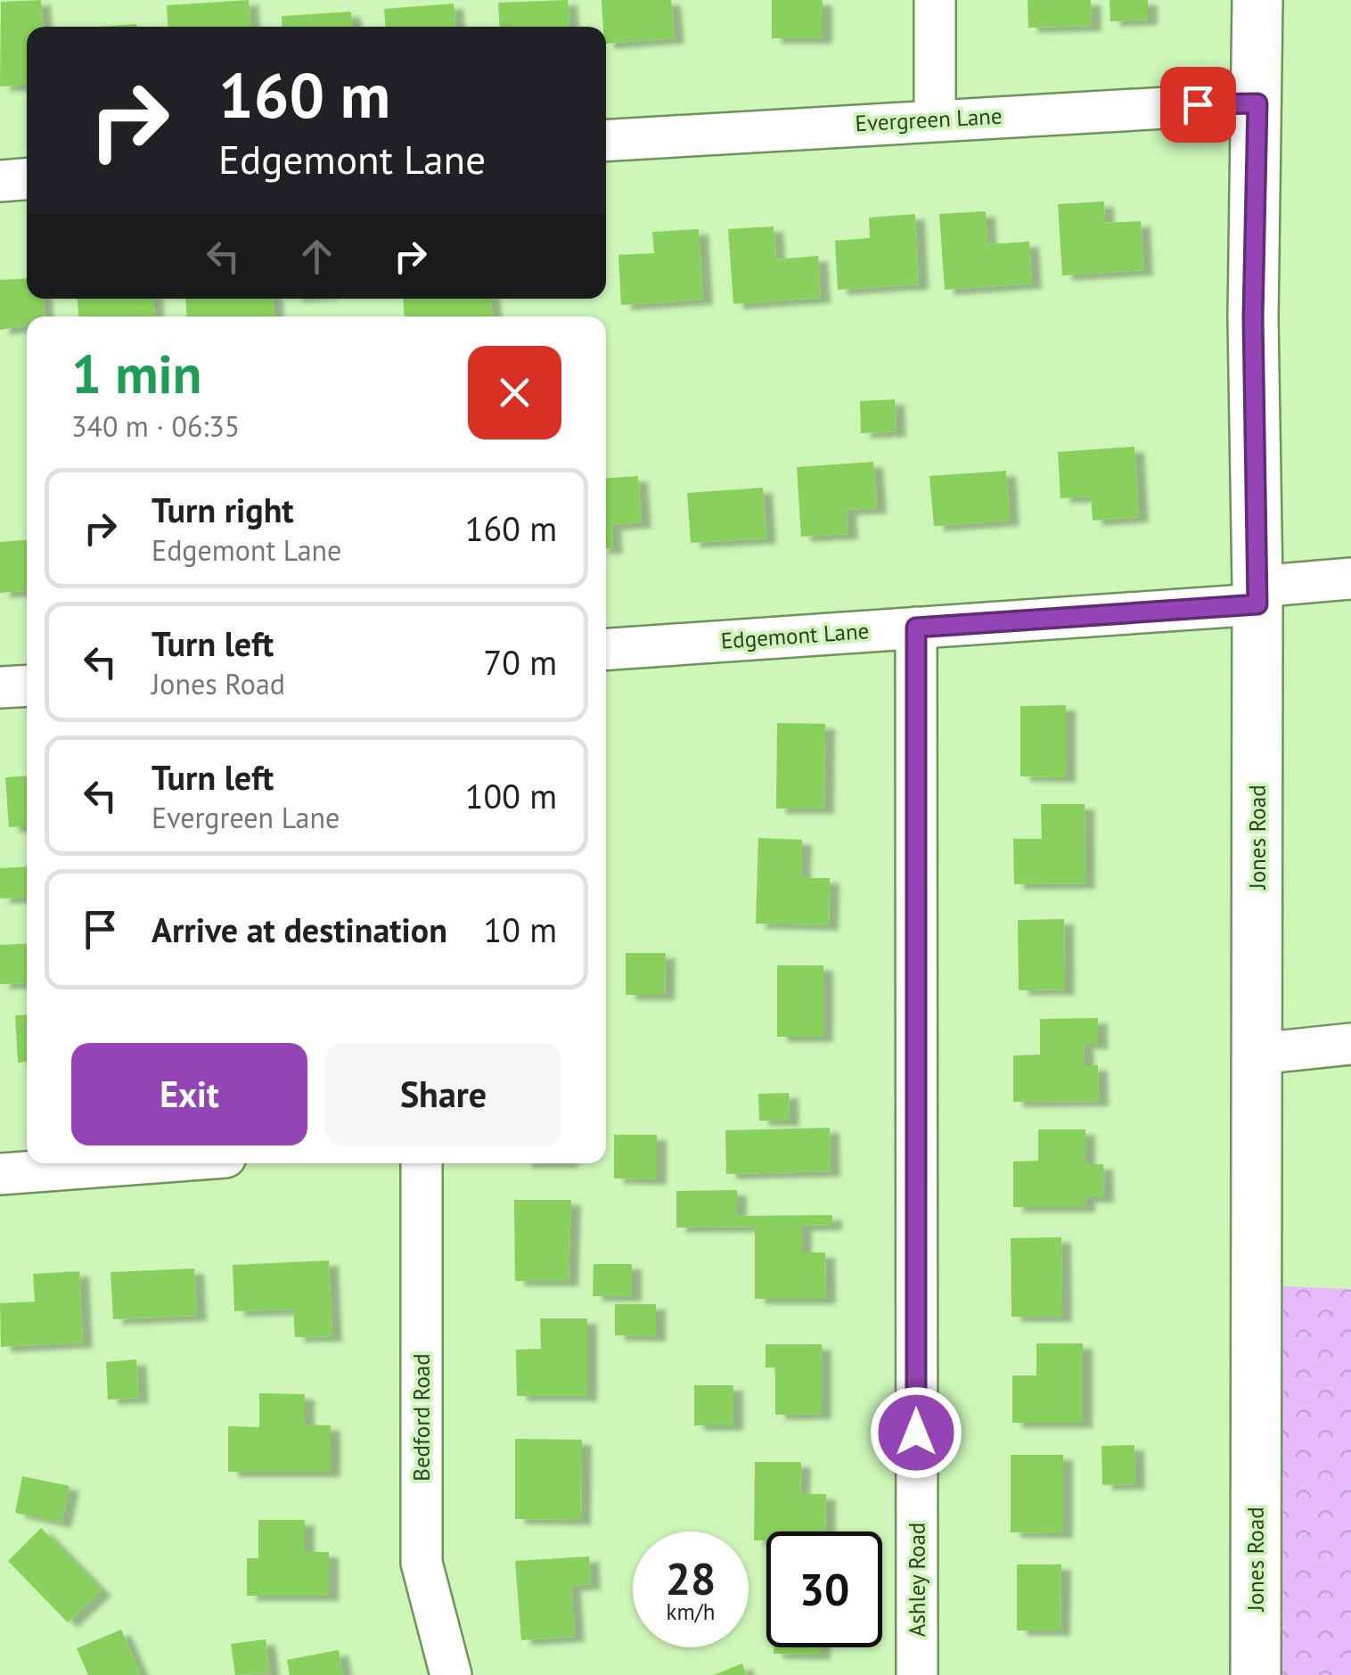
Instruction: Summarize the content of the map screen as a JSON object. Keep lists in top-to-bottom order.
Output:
{
  "streets": {
    "street": [
      "Evergreen Lane",
      "Edgemont Lane",
      "Jones Road",
      "Bedford Road",
      "Ashley Road"
    ]
  },
  "crossings": [
    ["Evergreen Lane", "Jones Road"],
    ["Edgemont Lane", "Jones Road"],
    ["Edgemont Lane", "Ashley Road"]
  ],
  "page": {
    "turn": ["160 m", "Edgemont Lane"],
    "heading": ["1 min", "340 m · 06:35"],
    "list": [
      {
        "name": "Turn right",
        "note": "Edgemont Lane",
        "value": "160 m"
      },
      {
        "name": "Turn left",
        "note": "Jones Road",
        "value": "70 m"
      },
      {
        "name": "Turn left",
        "note": "Evergreen Lane",
        "value": "100 m"
      },
      {
        "name": "Arrive at destination",
        "value": "10 m"
      }
    ],
    "buttons": ["Exit", "Share"],
    "speed": "28 km/h",
    "limit": "30"
  }
}
